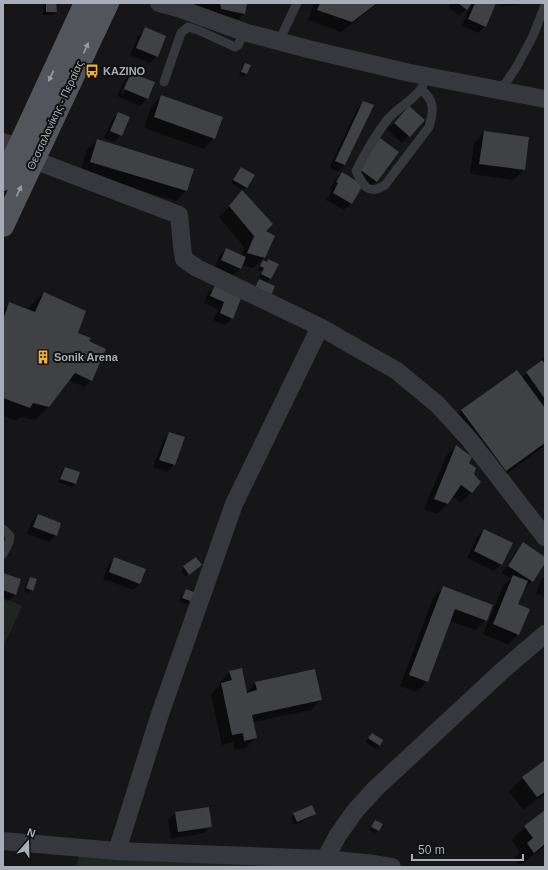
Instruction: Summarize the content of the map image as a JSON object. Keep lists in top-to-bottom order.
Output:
{
  "streets": {
    "main road": ["Θεσσαλονίκης - Περαίας"]
  },
  "places": {
    "bus stop": ["ΚΑΖΙΝΟ"],
    "building": ["Sonik Arena"]
  },
  "scale_bar": "50 m",
  "north": "top"
}
